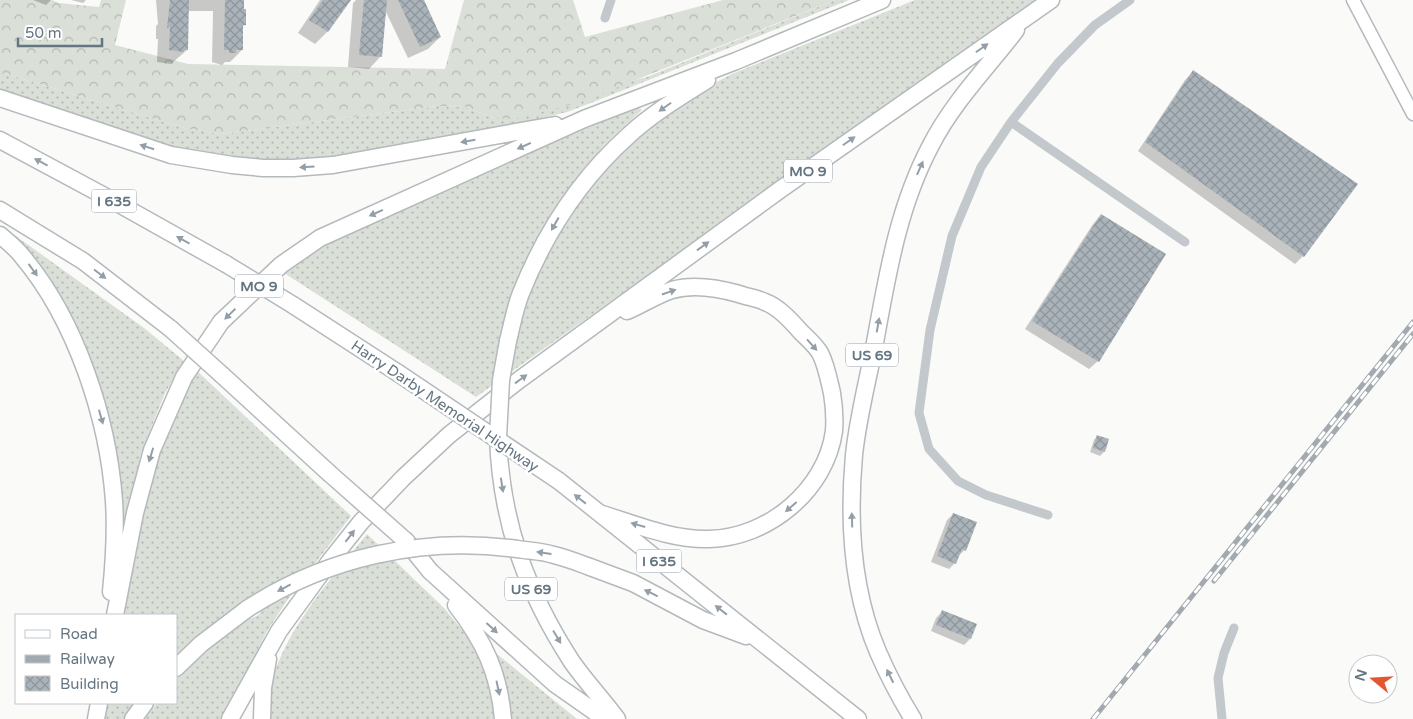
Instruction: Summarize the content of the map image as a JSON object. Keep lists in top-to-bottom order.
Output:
{
  "streets": {
    "highway": [
      "MO 9",
      "I 635",
      "US 69",
      "Harry Darby Memorial Highway"
    ]
  },
  "crossings": [
    ["MO 9", "US 69"]
  ],
  "legend": ["Road", "Railway", "Building"],
  "scale_bar": "50 m",
  "north": "left"
}
